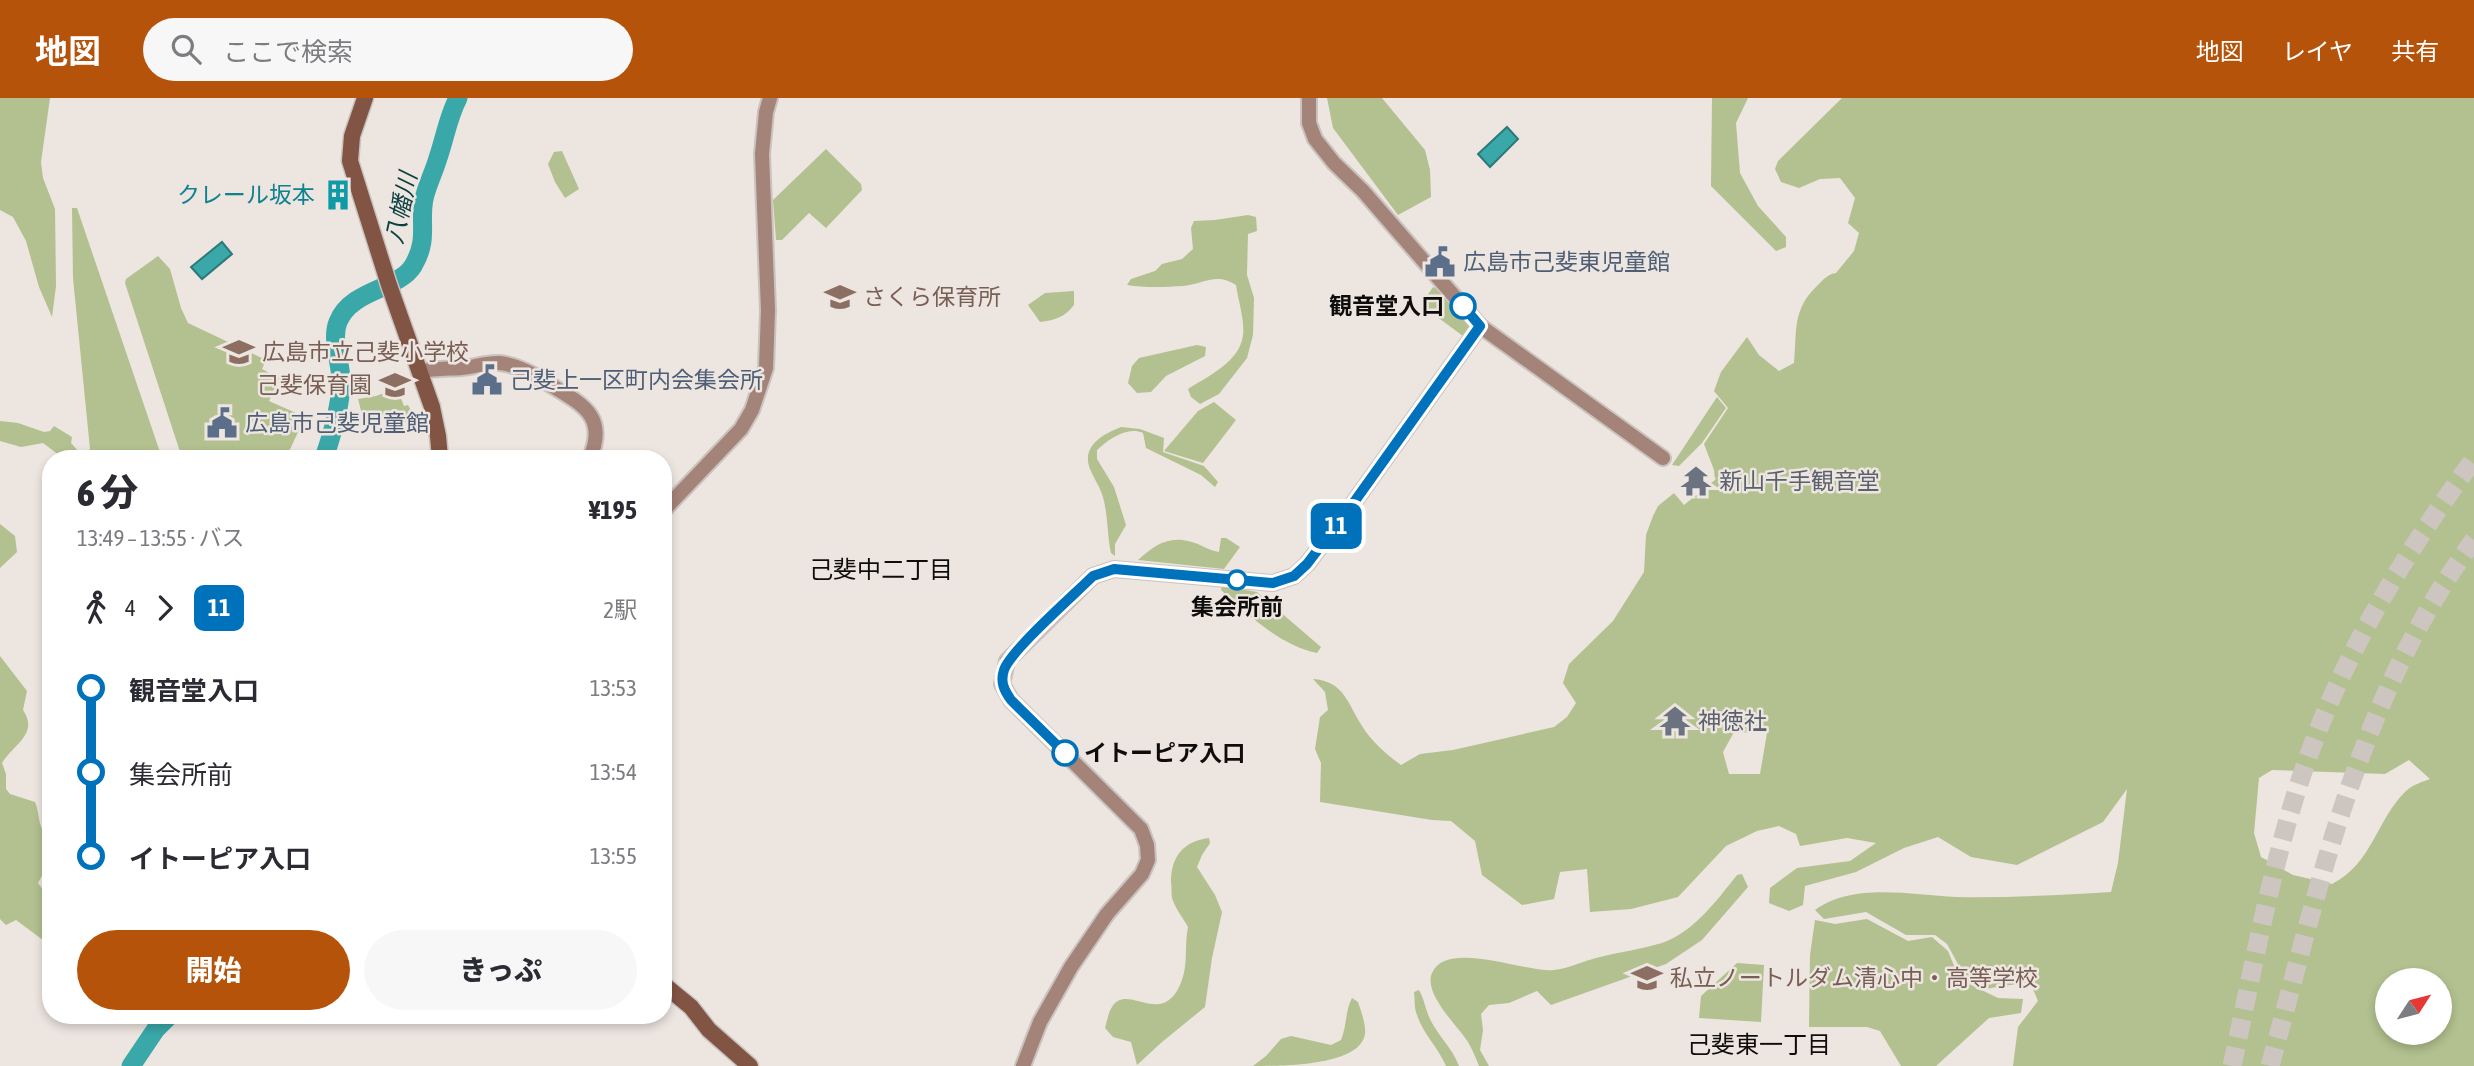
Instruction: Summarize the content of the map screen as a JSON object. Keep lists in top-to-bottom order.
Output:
{
  "districts": ["己斐中二丁目", "己斐東一丁目"],
  "water": ["八幡川"],
  "places": {
    "building": ["クレール坂本"],
    "public building": ["広島市己斐東児童館", "己斐上一区町内会集会所", "広島市己斐児童館"],
    "school or university": [
      "さくら保育所",
      "広島市立己斐小学校",
      "己斐保育園",
      "私立ノートルダム清心中・高等学校"
    ],
    "other": ["観音堂入口", "集会所前", "イトーピア入口"],
    "temple": ["新山千手観音堂", "神徳社"]
  },
  "lines": ["bus line 11"],
  "north": "top right",
  "page": {
    "header": "地図",
    "search": "ここで検索",
    "nav": ["地図", "レイヤ", "共有"],
    "on_map": "11",
    "heading": ["6 分", "13:49 – 13:55 · バス", "¥195"],
    "legs": ["4", "11", "2駅"],
    "list": [
      {
        "name": "観音堂入口",
        "value": "13:53"
      },
      {
        "name": "集会所前",
        "value": "13:54"
      },
      {
        "name": "イトーピア入口",
        "value": "13:55"
      }
    ],
    "buttons": ["開始", "きっぷ"]
  }
}
